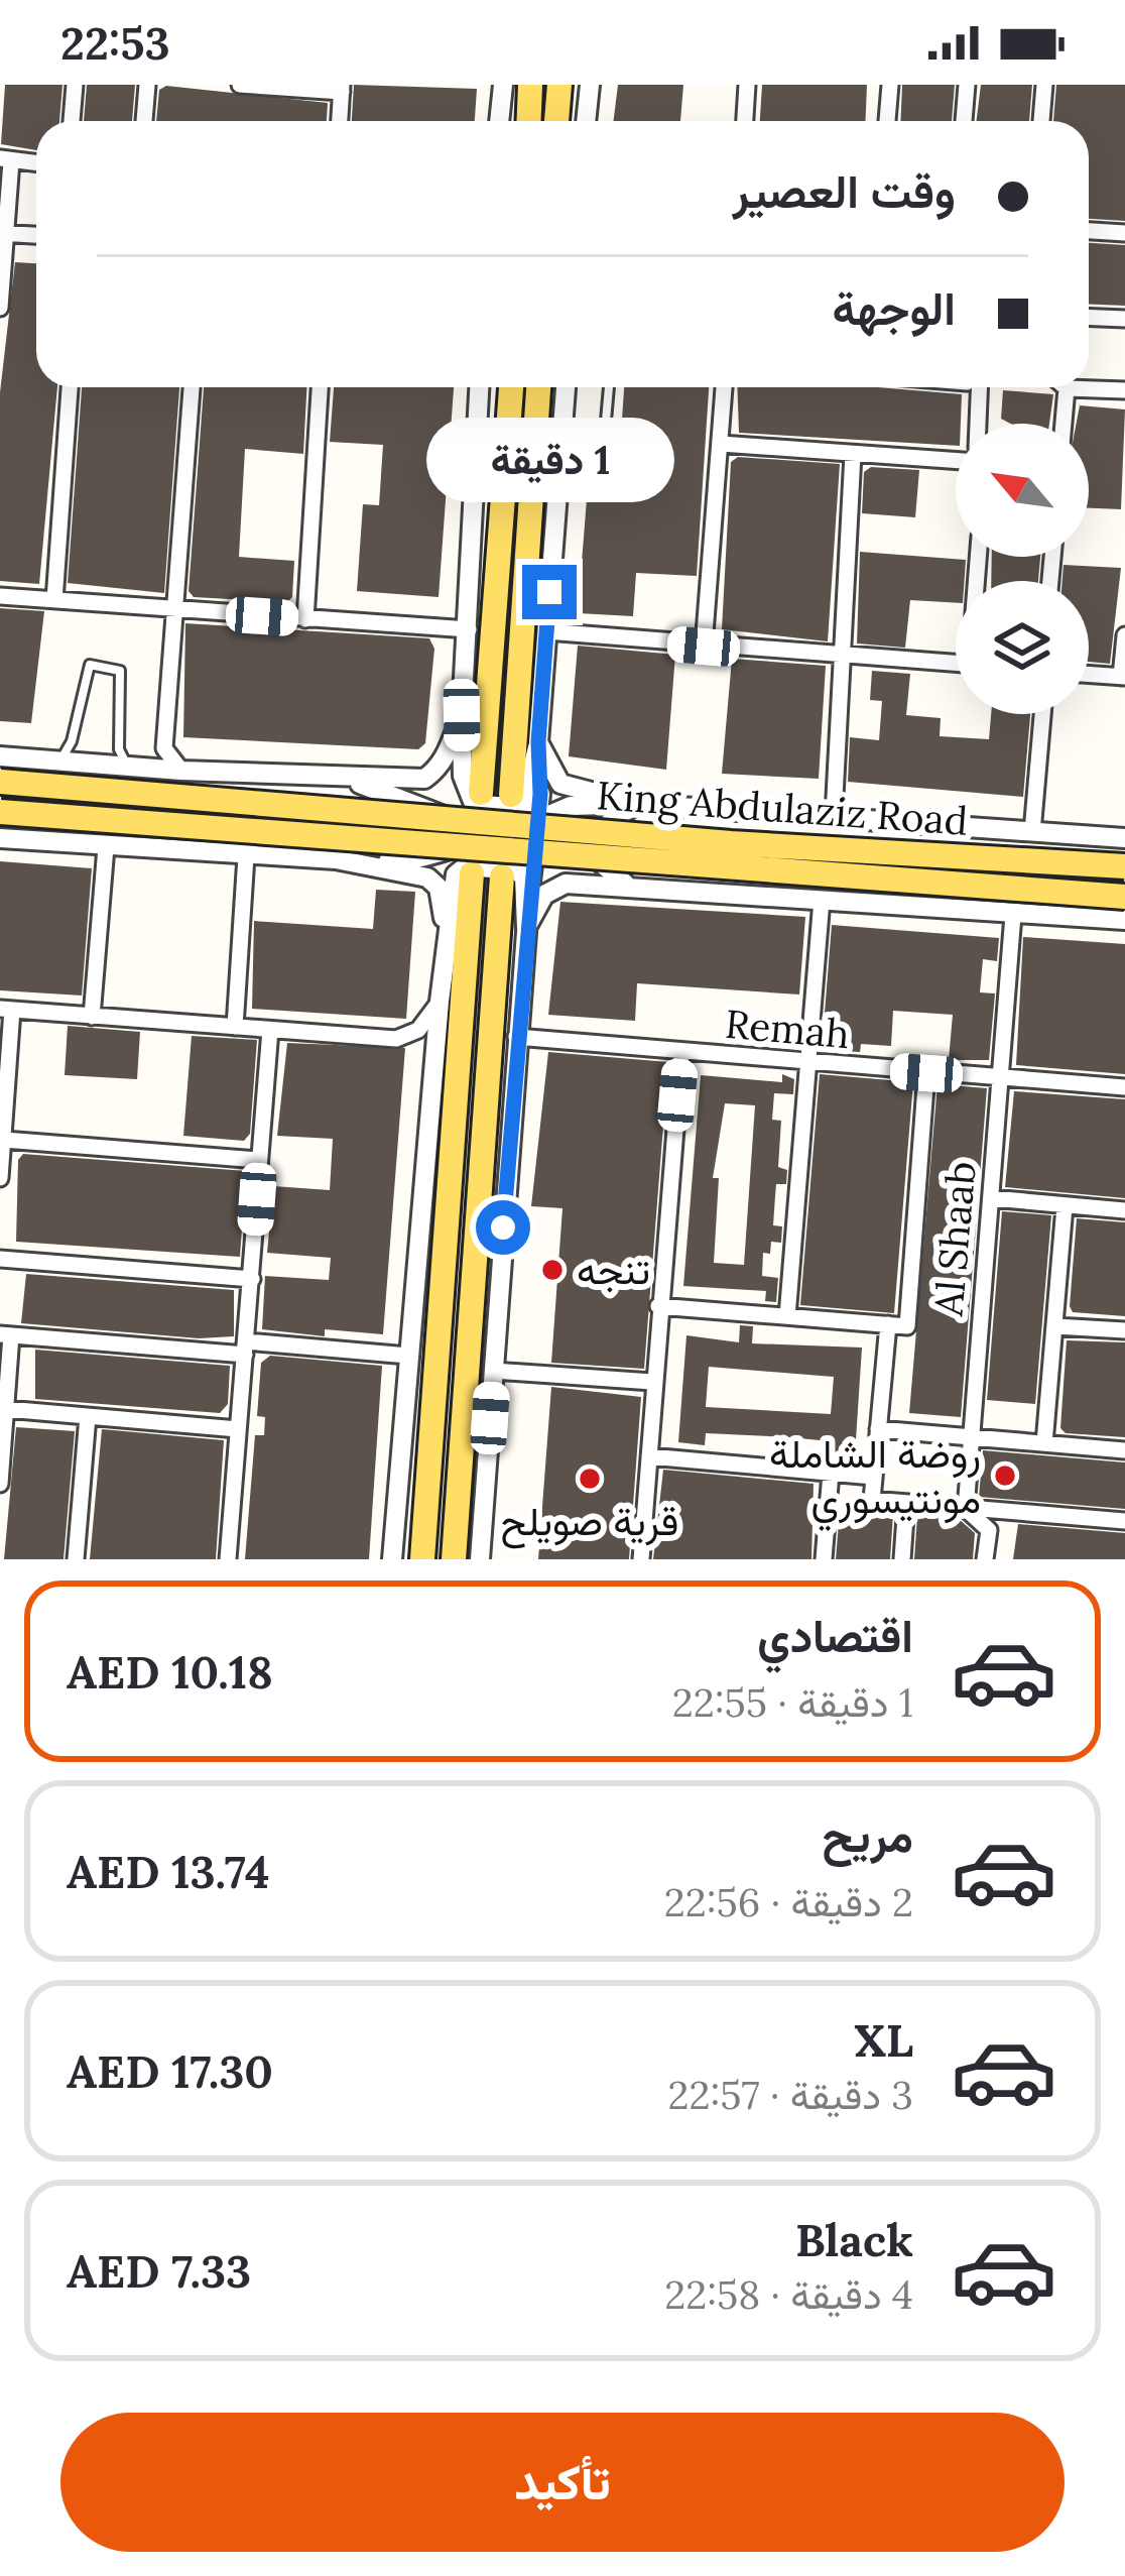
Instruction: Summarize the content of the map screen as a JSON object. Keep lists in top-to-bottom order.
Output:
{
  "streets": {
    "main road": ["King Abdulaziz Road"],
    "street": ["Remah", "Al Shaab"]
  },
  "crossings": [
    ["Remah", "Al Shaab"]
  ],
  "places": ["تنجه", "روضة الشاملة مونتيسوري", "قرية صويلح"],
  "north": "top left",
  "page": {
    "status": "22:53",
    "banner": ["وقت العصير", "الوجهة"],
    "bubble": "1 دقيقة",
    "list": [
      {
        "name": "اقتصادي",
        "note": "1 دقيقة · 22:55",
        "value": "AED 10.18"
      },
      {
        "name": "مريح",
        "note": "2 دقيقة · 22:56",
        "value": "AED 13.74"
      },
      {
        "name": "XL",
        "note": "3 دقيقة · 22:57",
        "value": "AED 17.30"
      },
      {
        "name": "Black",
        "note": "4 دقيقة · 22:58",
        "value": "AED 7.33"
      }
    ],
    "buttons": "تأكيد"
  }
}
